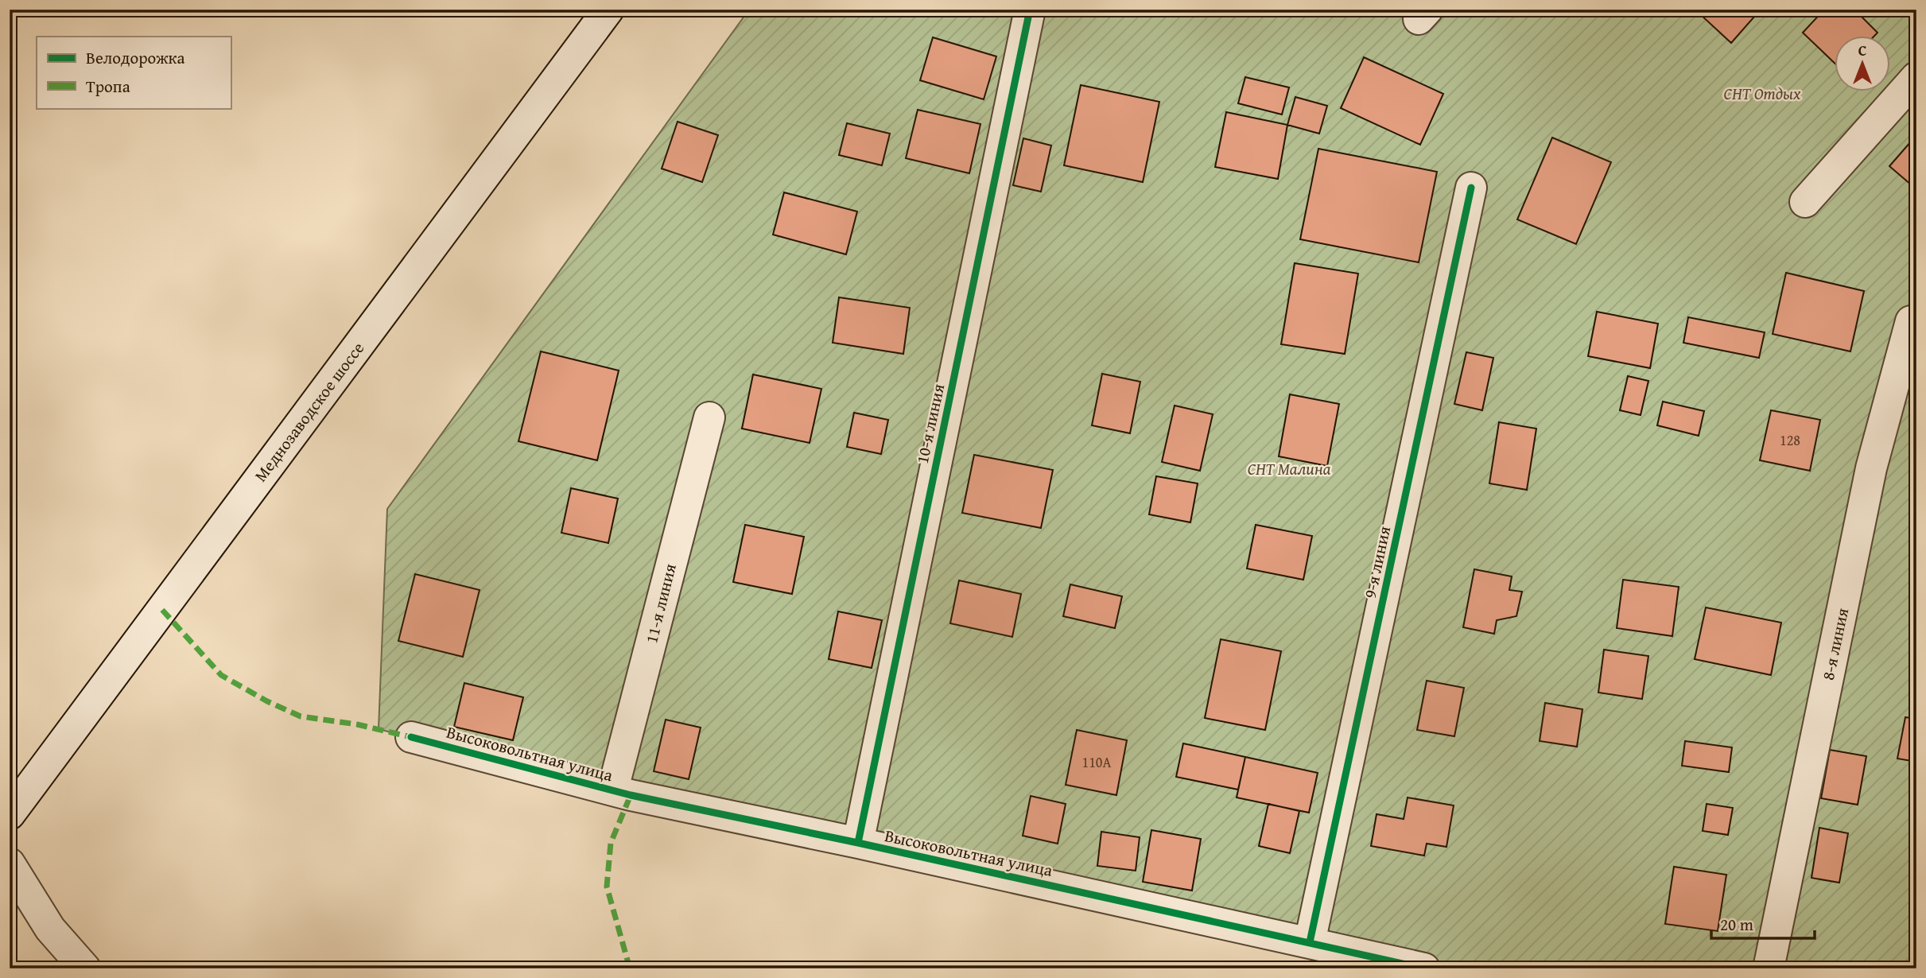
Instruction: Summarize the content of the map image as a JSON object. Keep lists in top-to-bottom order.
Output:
{
  "streets": {
    "street": [
      "Меднозаводское шоссе",
      "10-я линия",
      "9-я линия",
      "11-я линия",
      "8-я линия",
      "Высоковольтная улица"
    ]
  },
  "crossings": [
    ["10-я линия", "Высоковольтная улица"],
    ["9-я линия", "Высоковольтная улица"],
    ["11-я линия", "Высоковольтная улица"]
  ],
  "parks": ["СНТ Отдых", "СНТ Малина"],
  "house_numbers": ["128", "110А"],
  "legend": ["Велодорожка", "Тропа"],
  "scale_bar": "20 m",
  "north": "top"
}
